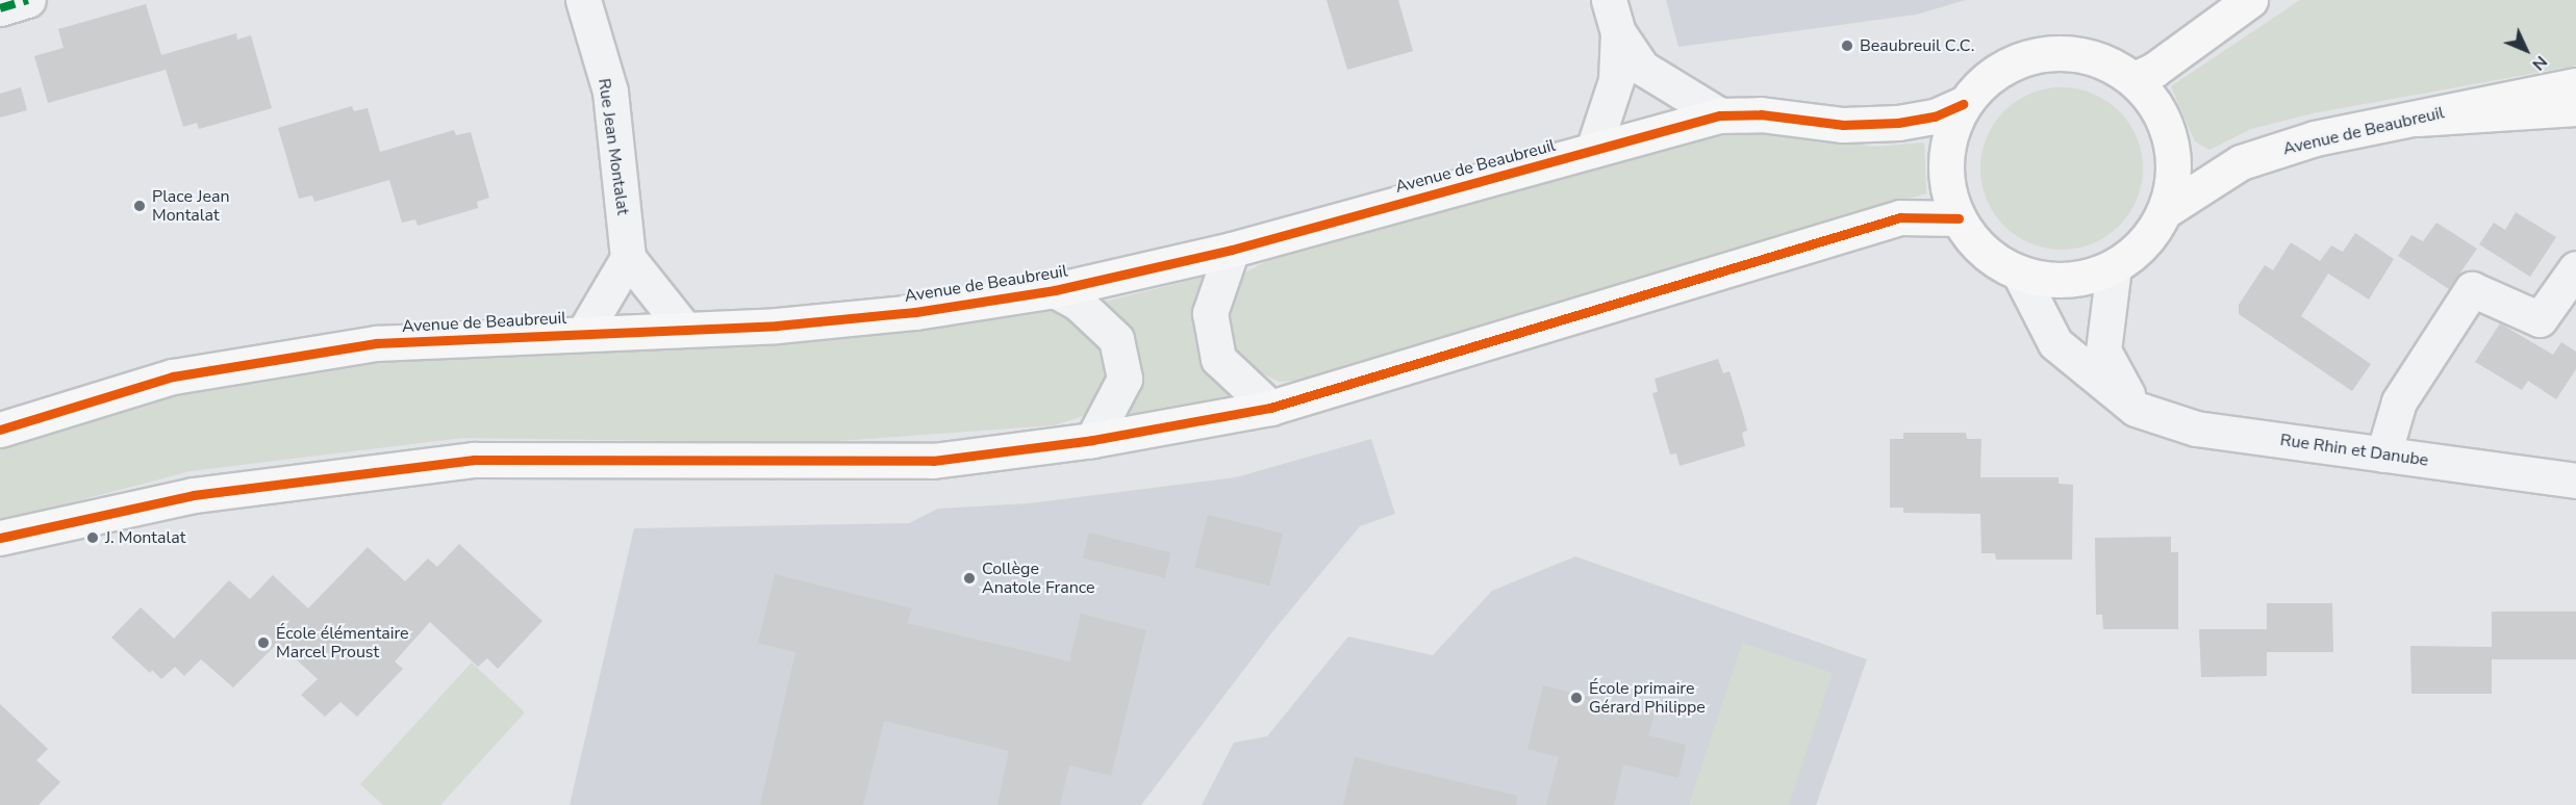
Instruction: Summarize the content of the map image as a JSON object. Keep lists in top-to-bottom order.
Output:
{
  "streets": {
    "main road": ["Avenue de Beaubreuil"],
    "street": ["Rue Jean Montalat", "Rue Rhin et Danube"]
  },
  "crossings": [
    ["Avenue de Beaubreuil", "Rue Rhin et Danube"]
  ],
  "places": [
    "Beaubreuil C.C.",
    "Place Jean Montalat",
    "J. Montalat",
    "Collège Anatole France",
    "École élémentaire Marcel Proust",
    "École primaire Gérard Philippe"
  ],
  "north": "bottom right"
}
